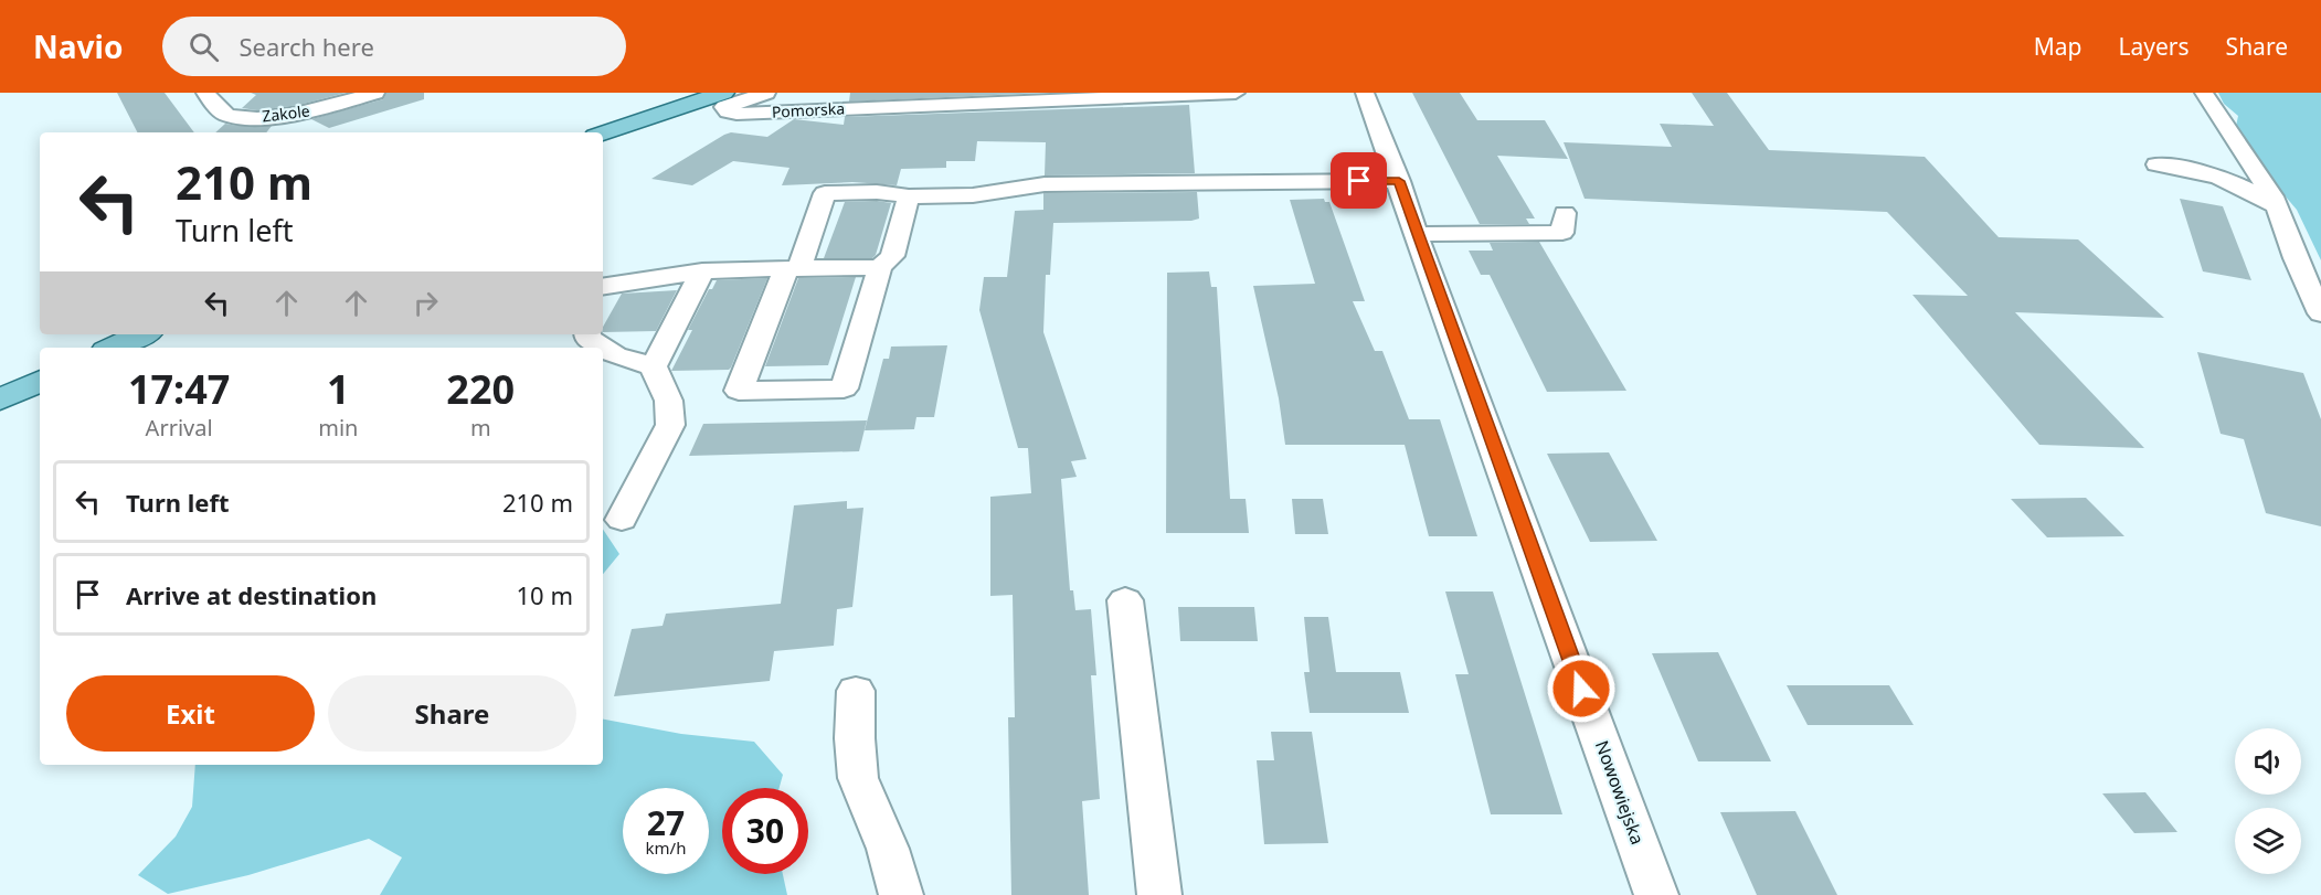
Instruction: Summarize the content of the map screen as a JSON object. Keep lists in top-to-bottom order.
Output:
{
  "streets": {
    "street": ["Pomorska", "Zakole", "Nowowiejska"]
  },
  "page": {
    "header": "Navio",
    "search": "Search here",
    "nav": ["Map", "Layers", "Share"],
    "turn": ["210 m", "Turn left"],
    "eta": [
      "17:47",
      "Arrival",
      "1",
      "min",
      "220",
      "m"
    ],
    "list": [
      {
        "name": "Turn left",
        "value": "210 m"
      },
      {
        "name": "Arrive at destination",
        "value": "10 m"
      }
    ],
    "buttons": ["Exit", "Share"],
    "speed": "27 km/h",
    "limit": "30"
  }
}
